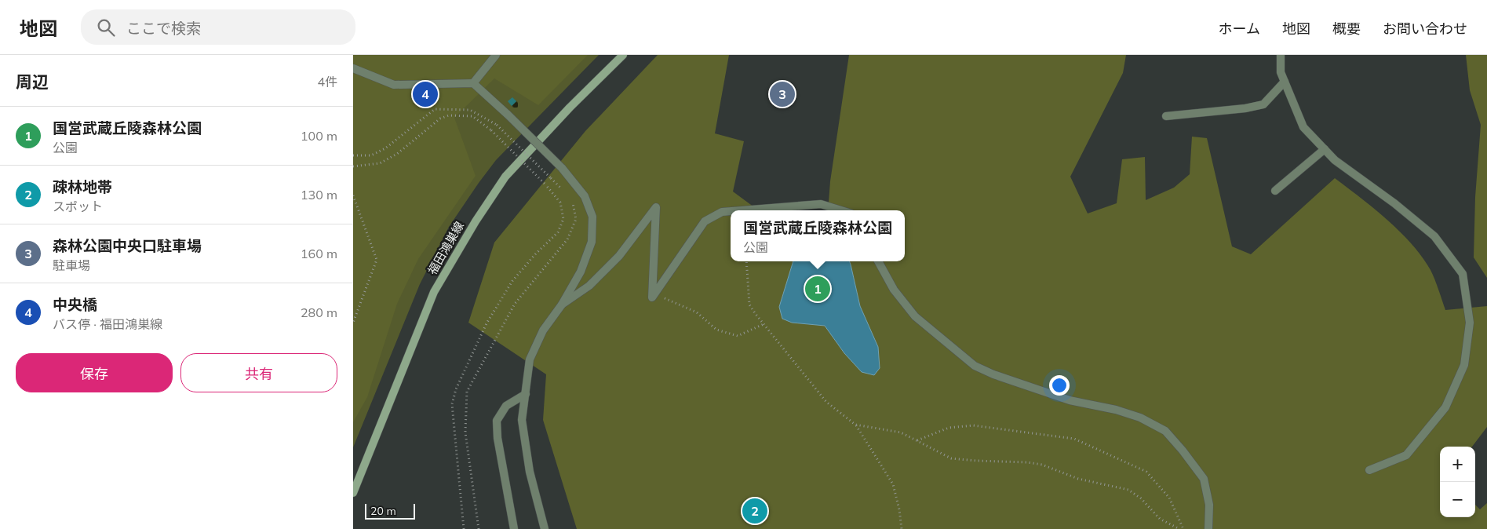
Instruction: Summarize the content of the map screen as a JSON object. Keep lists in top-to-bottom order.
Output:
{
  "streets": {
    "main road": ["福田鴻巣線"]
  },
  "scale_bar": "20 m",
  "page": {
    "header": "地図",
    "search": "ここで検索",
    "nav": [
      "ホーム",
      "地図",
      "概要",
      "お問い合わせ"
    ],
    "heading": ["周辺", "4件"],
    "pins": [
      "3",
      "4",
      "1",
      "2"
    ],
    "list": [
      {
        "mark": "1",
        "name": "国営武蔵丘陵森林公園",
        "note": "公園",
        "value": "100 m"
      },
      {
        "mark": "2",
        "name": "疎林地帯",
        "note": "スポット",
        "value": "130 m"
      },
      {
        "mark": "3",
        "name": "森林公園中央口駐車場",
        "note": "駐車場",
        "value": "160 m"
      },
      {
        "mark": "4",
        "name": "中央橋",
        "note": "バス停 · 福田鴻巣線",
        "value": "280 m"
      }
    ],
    "popup": ["国営武蔵丘陵森林公園", "公園"],
    "buttons": ["保存", "共有"],
    "map_buttons": ["+", "−"],
    "scale": "20 m"
  }
}
